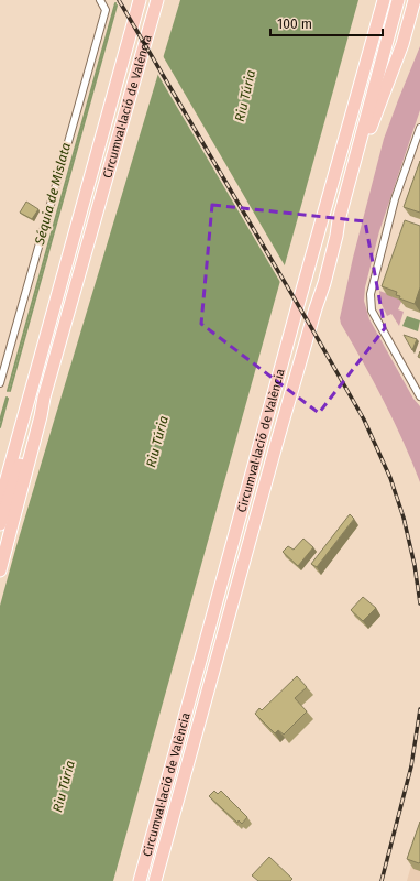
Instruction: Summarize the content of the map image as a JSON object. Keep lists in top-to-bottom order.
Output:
{
  "streets": {
    "highway": ["Circumval·lació de València"]
  },
  "water": ["Riu Túria", "Séquia de Mislata"],
  "scale_bar": "100 m"
}
